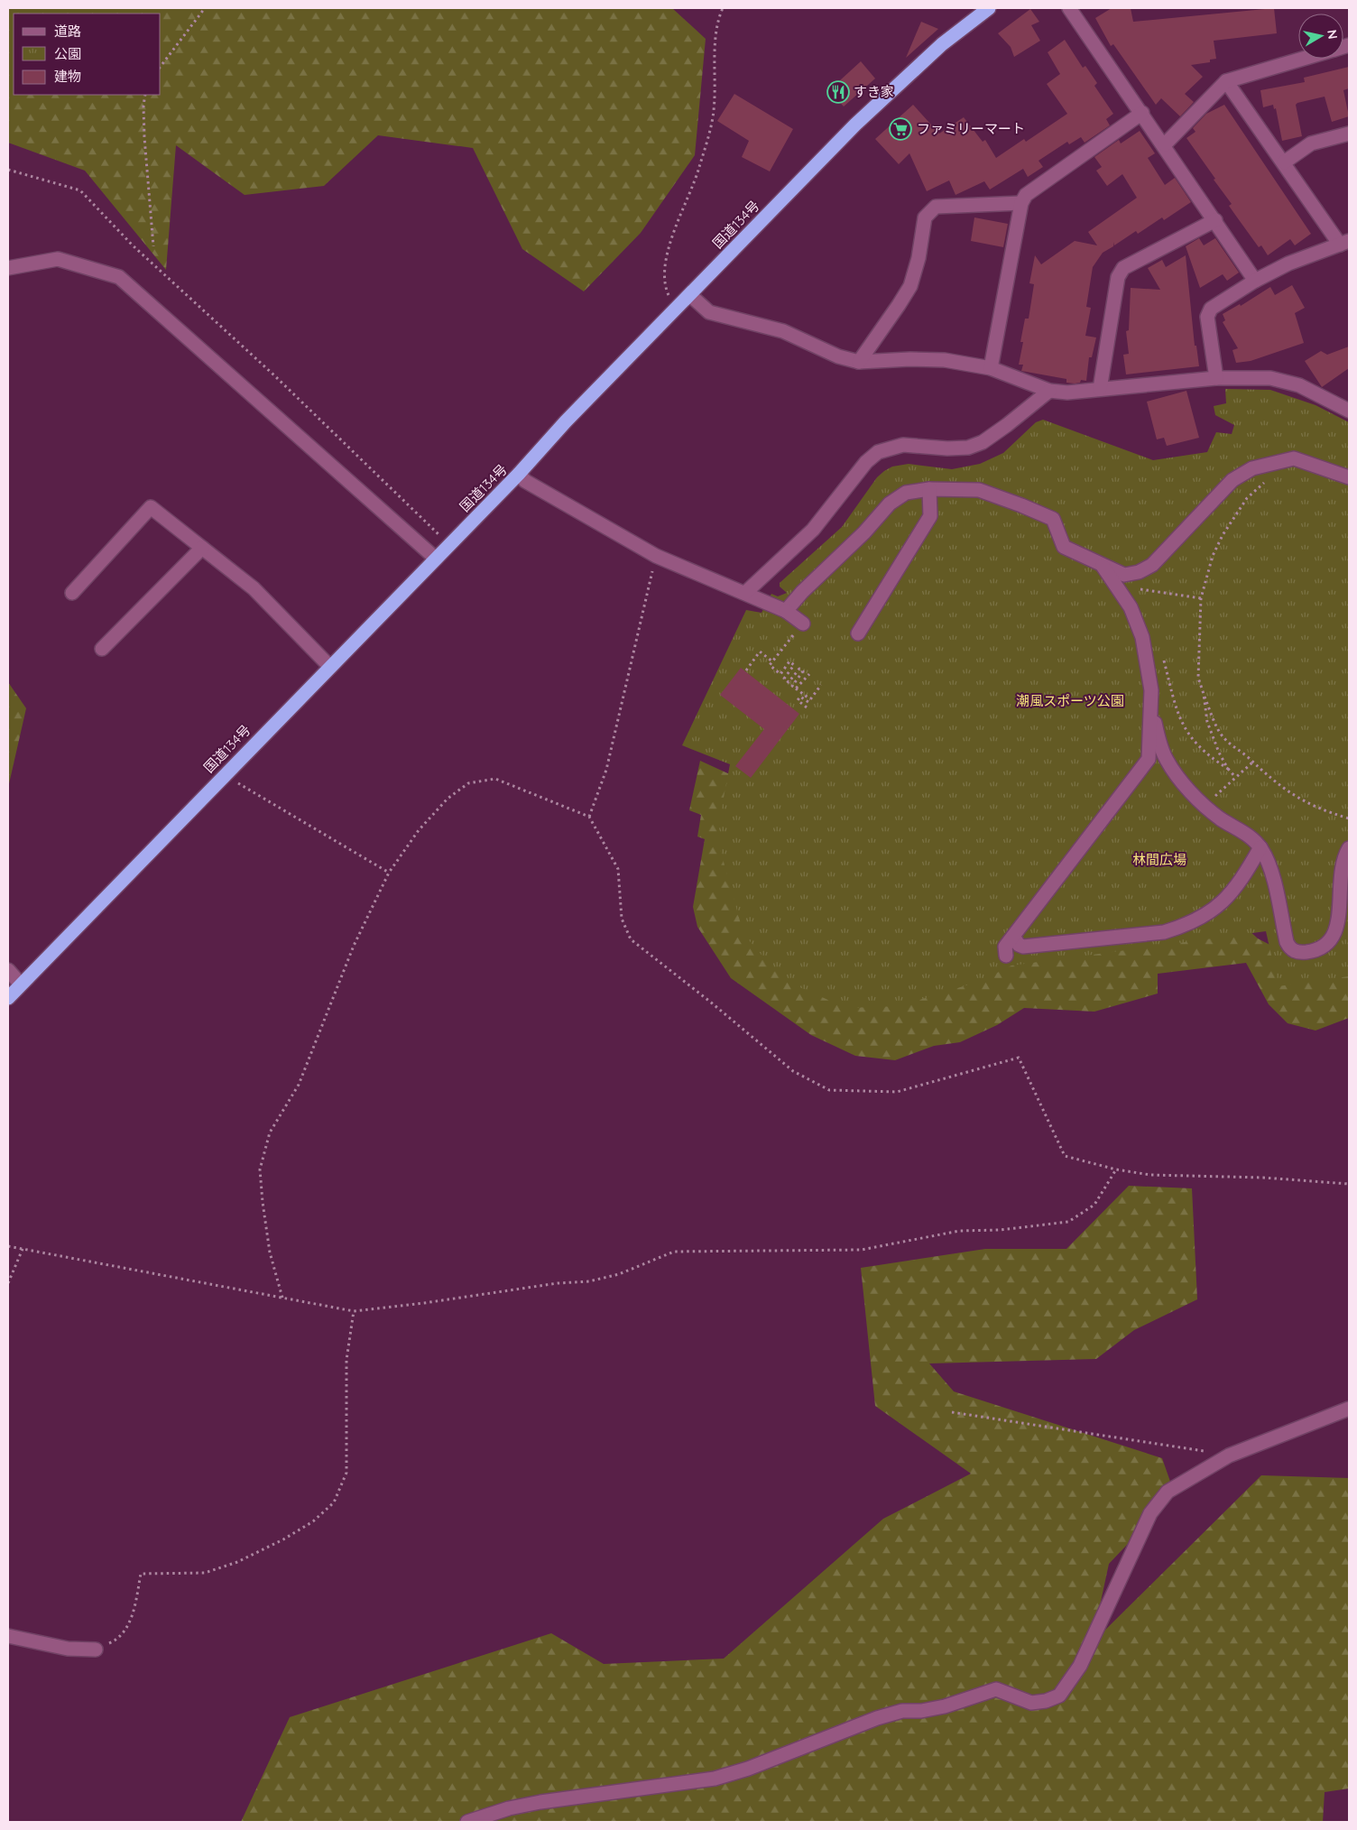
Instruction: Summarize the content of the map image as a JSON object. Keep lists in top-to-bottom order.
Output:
{
  "streets": {
    "highway": ["国道134号"]
  },
  "parks": ["潮風スポーツ公園", "林間広場"],
  "places": {
    "restaurant": ["すき家"],
    "supermarket": ["ファミリーマート"]
  },
  "legend": ["道路", "公園", "建物"],
  "north": "right"
}
